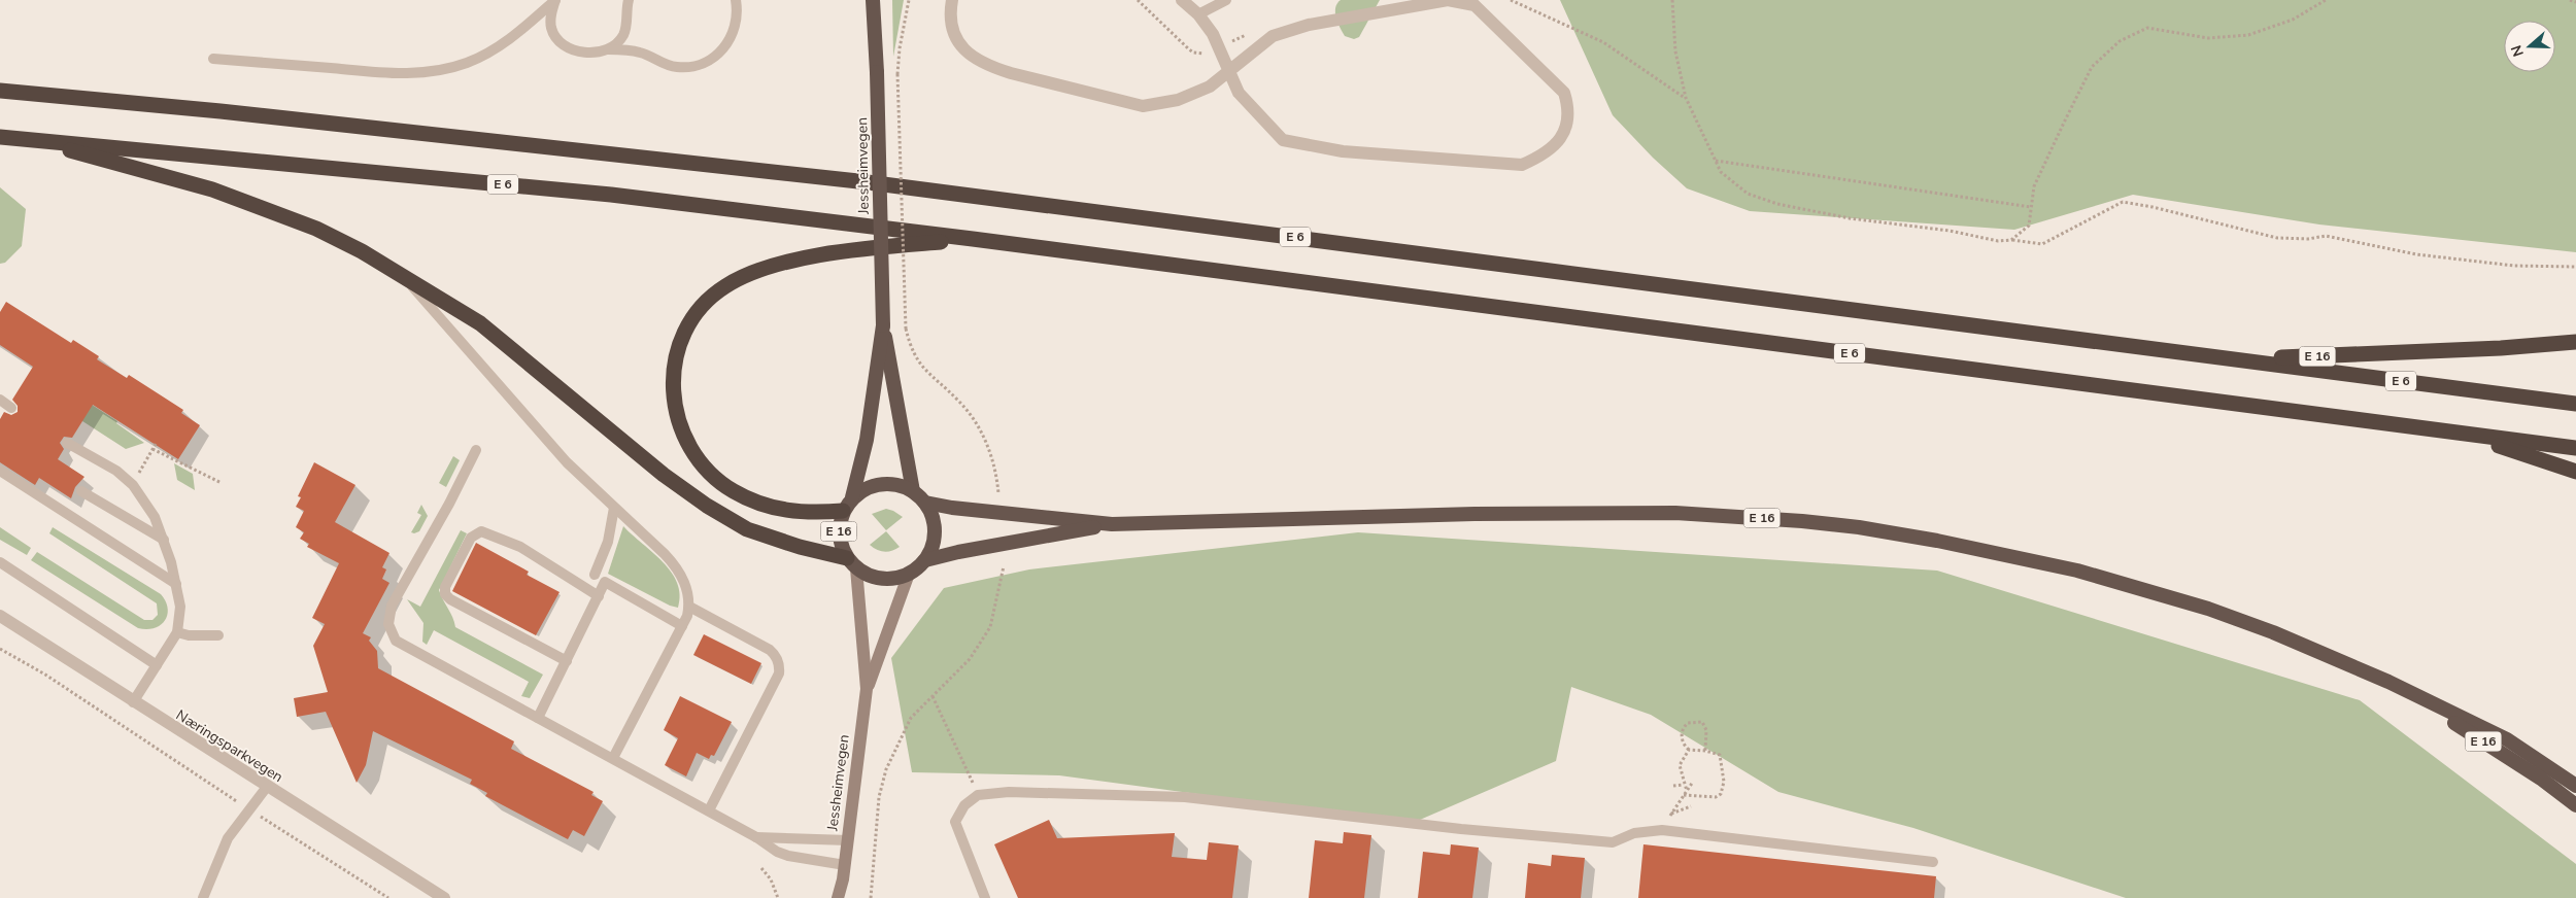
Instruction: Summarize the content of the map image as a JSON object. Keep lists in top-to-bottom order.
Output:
{
  "streets": {
    "highway": ["Jessheimvegen", "E 6", "E 16"],
    "street": ["Næringsparkvegen"]
  },
  "crossings": [
    ["Jessheimvegen", "E 6"],
    ["Jessheimvegen", "E 16"],
    ["E 6", "E 16"]
  ],
  "north": "left"
}
